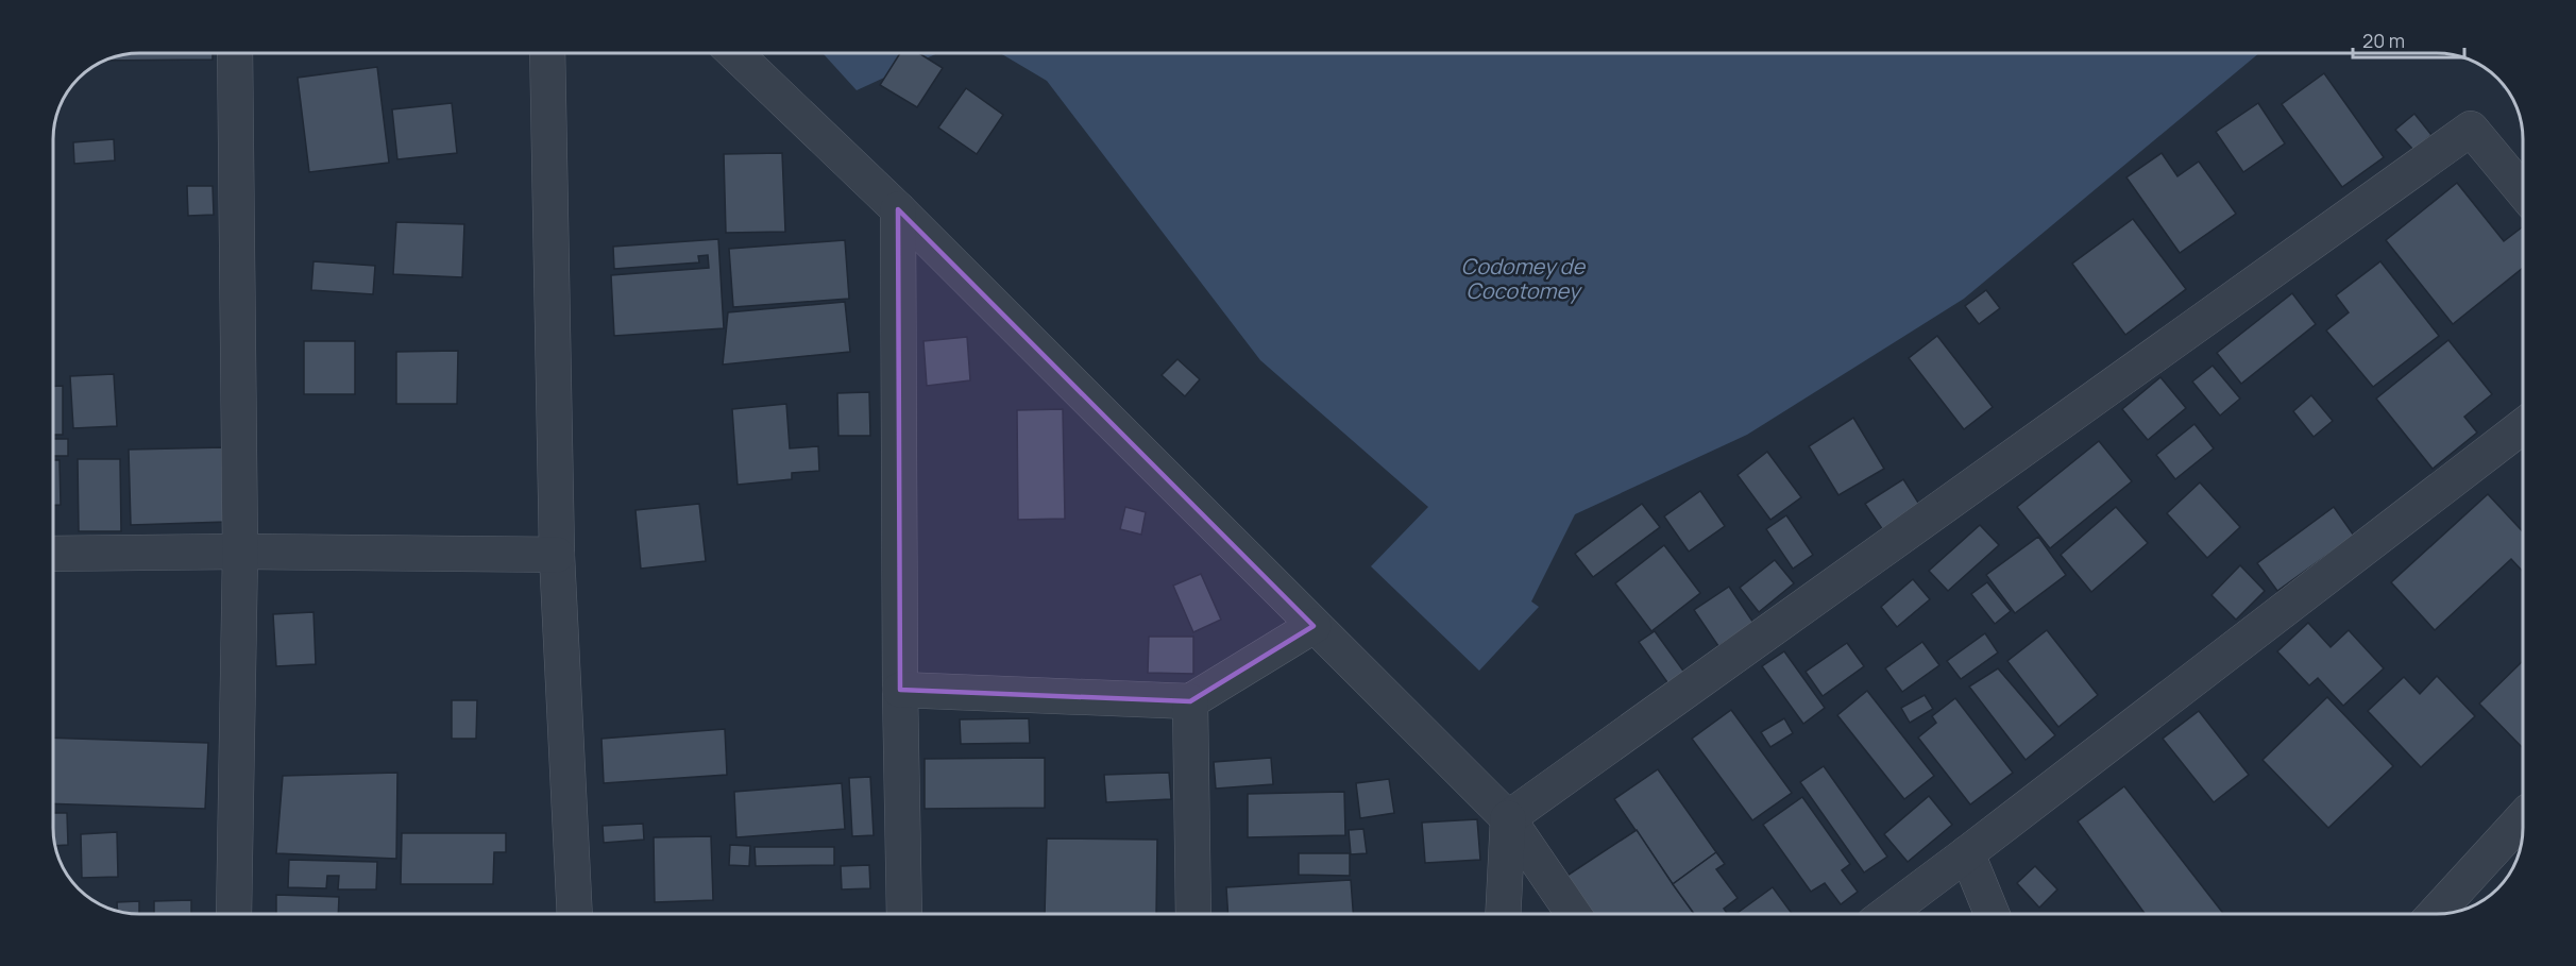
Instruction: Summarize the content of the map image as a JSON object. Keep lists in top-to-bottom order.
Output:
{
  "water": ["Codomey de Cocotomey"],
  "scale_bar": "20 m"
}
